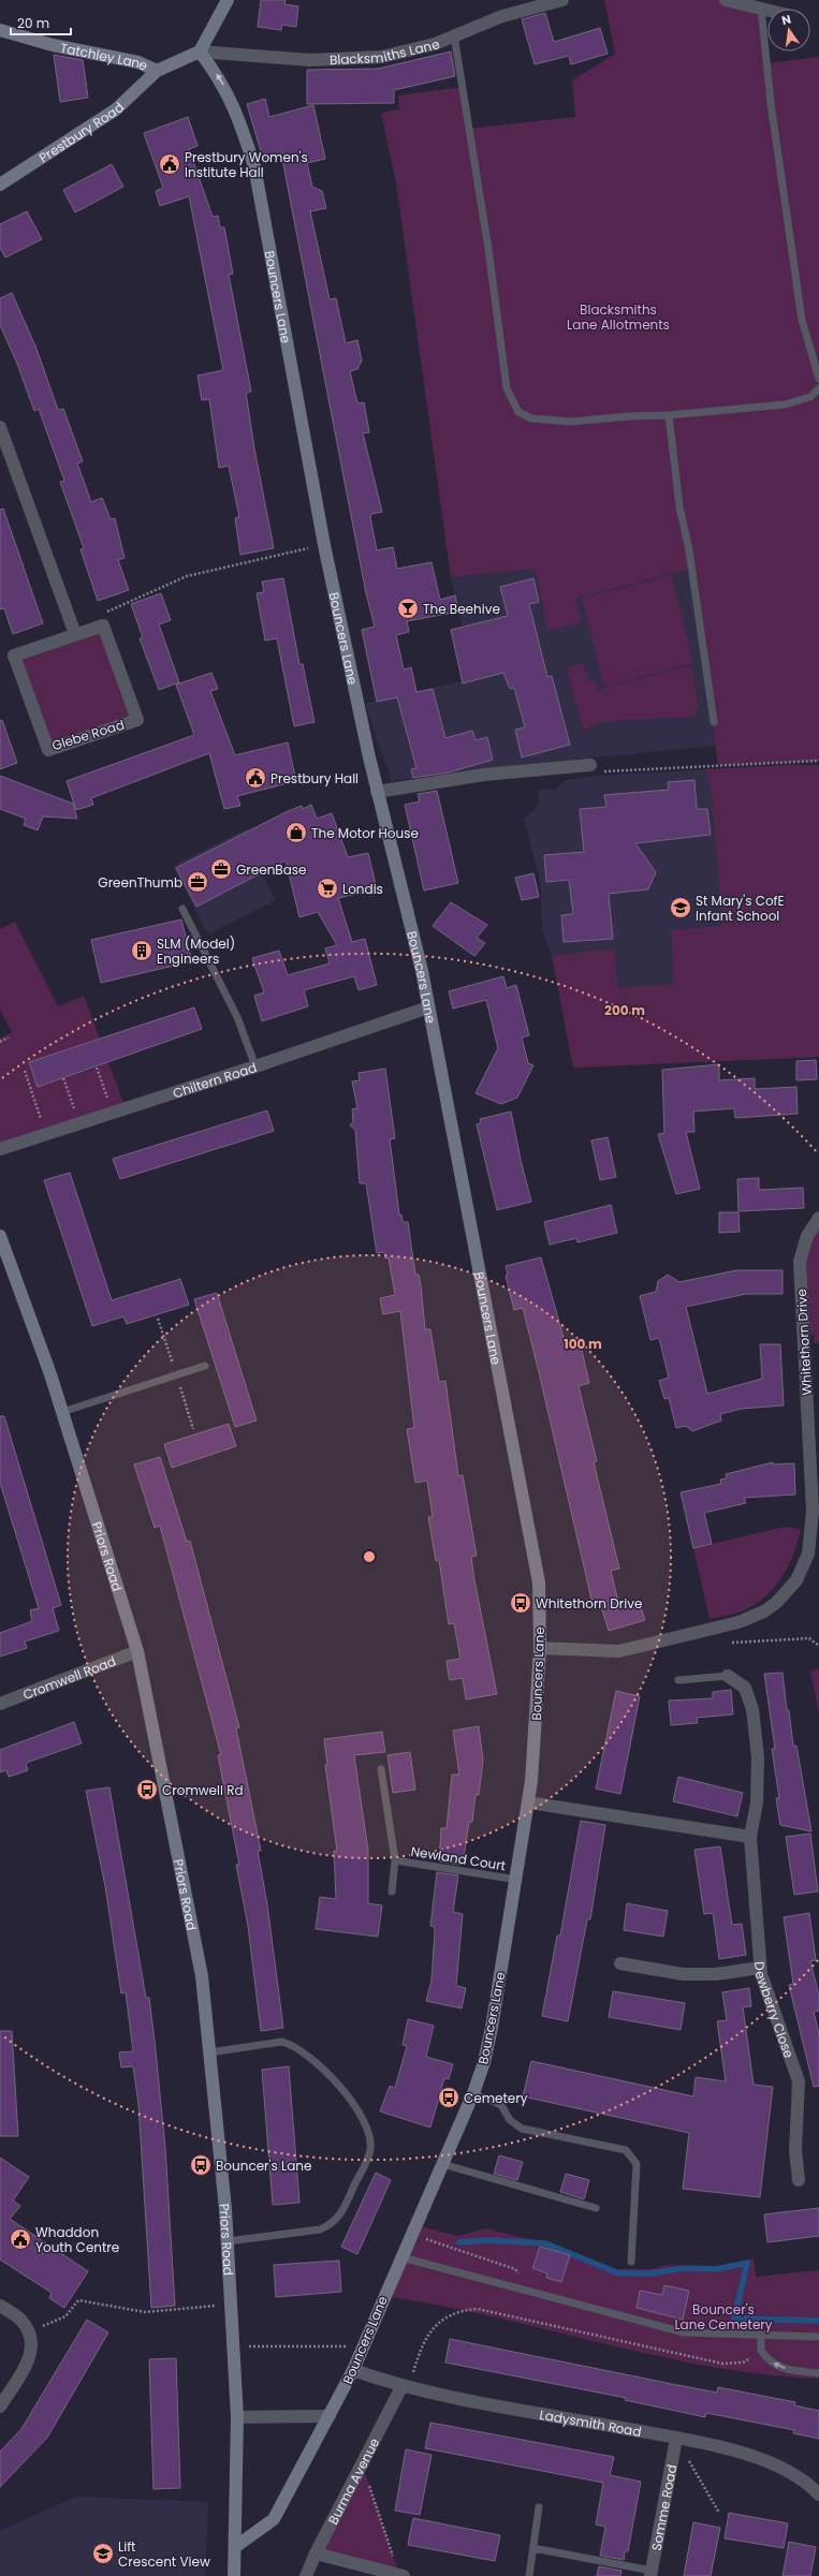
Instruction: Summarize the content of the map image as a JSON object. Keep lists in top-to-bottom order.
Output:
{
  "streets": {
    "street": [
      "Blacksmiths Lane",
      "Tatchley Lane",
      "Prestbury Road",
      "Bouncers Lane",
      "Glebe Road",
      "Chiltern Road",
      "Whitethorn Drive",
      "Priors Road",
      "Cromwell Road",
      "Dewberry Close",
      "Ladysmith Road",
      "Burma Avenue",
      "Somme Road"
    ],
    "lane": ["Newland Court"]
  },
  "crossings": [
    ["Blacksmiths Lane", "Prestbury Road"],
    ["Blacksmiths Lane", "Bouncers Lane"],
    ["Tatchley Lane", "Prestbury Road"],
    ["Prestbury Road", "Bouncers Lane"],
    ["Bouncers Lane", "Chiltern Road"],
    ["Bouncers Lane", "Whitethorn Drive"],
    ["Bouncers Lane", "Priors Road"],
    ["Bouncers Lane", "Newland Court"],
    ["Bouncers Lane", "Ladysmith Road"],
    ["Priors Road", "Cromwell Road"],
    ["Ladysmith Road", "Burma Avenue"],
    ["Ladysmith Road", "Somme Road"]
  ],
  "parks": ["Blacksmiths Lane Allotments", "Bouncer's Lane Cemetery"],
  "places": {
    "public building": ["Prestbury Women's Institute Hall", "Prestbury Hall", "Whaddon Youth Centre"],
    "bar": ["The Beehive"],
    "shop": ["The Motor House"],
    "office": ["GreenBase", "GreenThumb"],
    "supermarket": ["Londis"],
    "school or university": ["St Mary's CofE Infant School", "Lift Crescent View"],
    "building": ["SLM (Model) Engineers"],
    "bus stop": [
      "Whitethorn Drive",
      "Cromwell Rd",
      "Cemetery",
      "Bouncer's Lane"
    ]
  },
  "scale_bar": "20 m",
  "north": "top",
  "rings": ["200 m", "100 m"]
}
